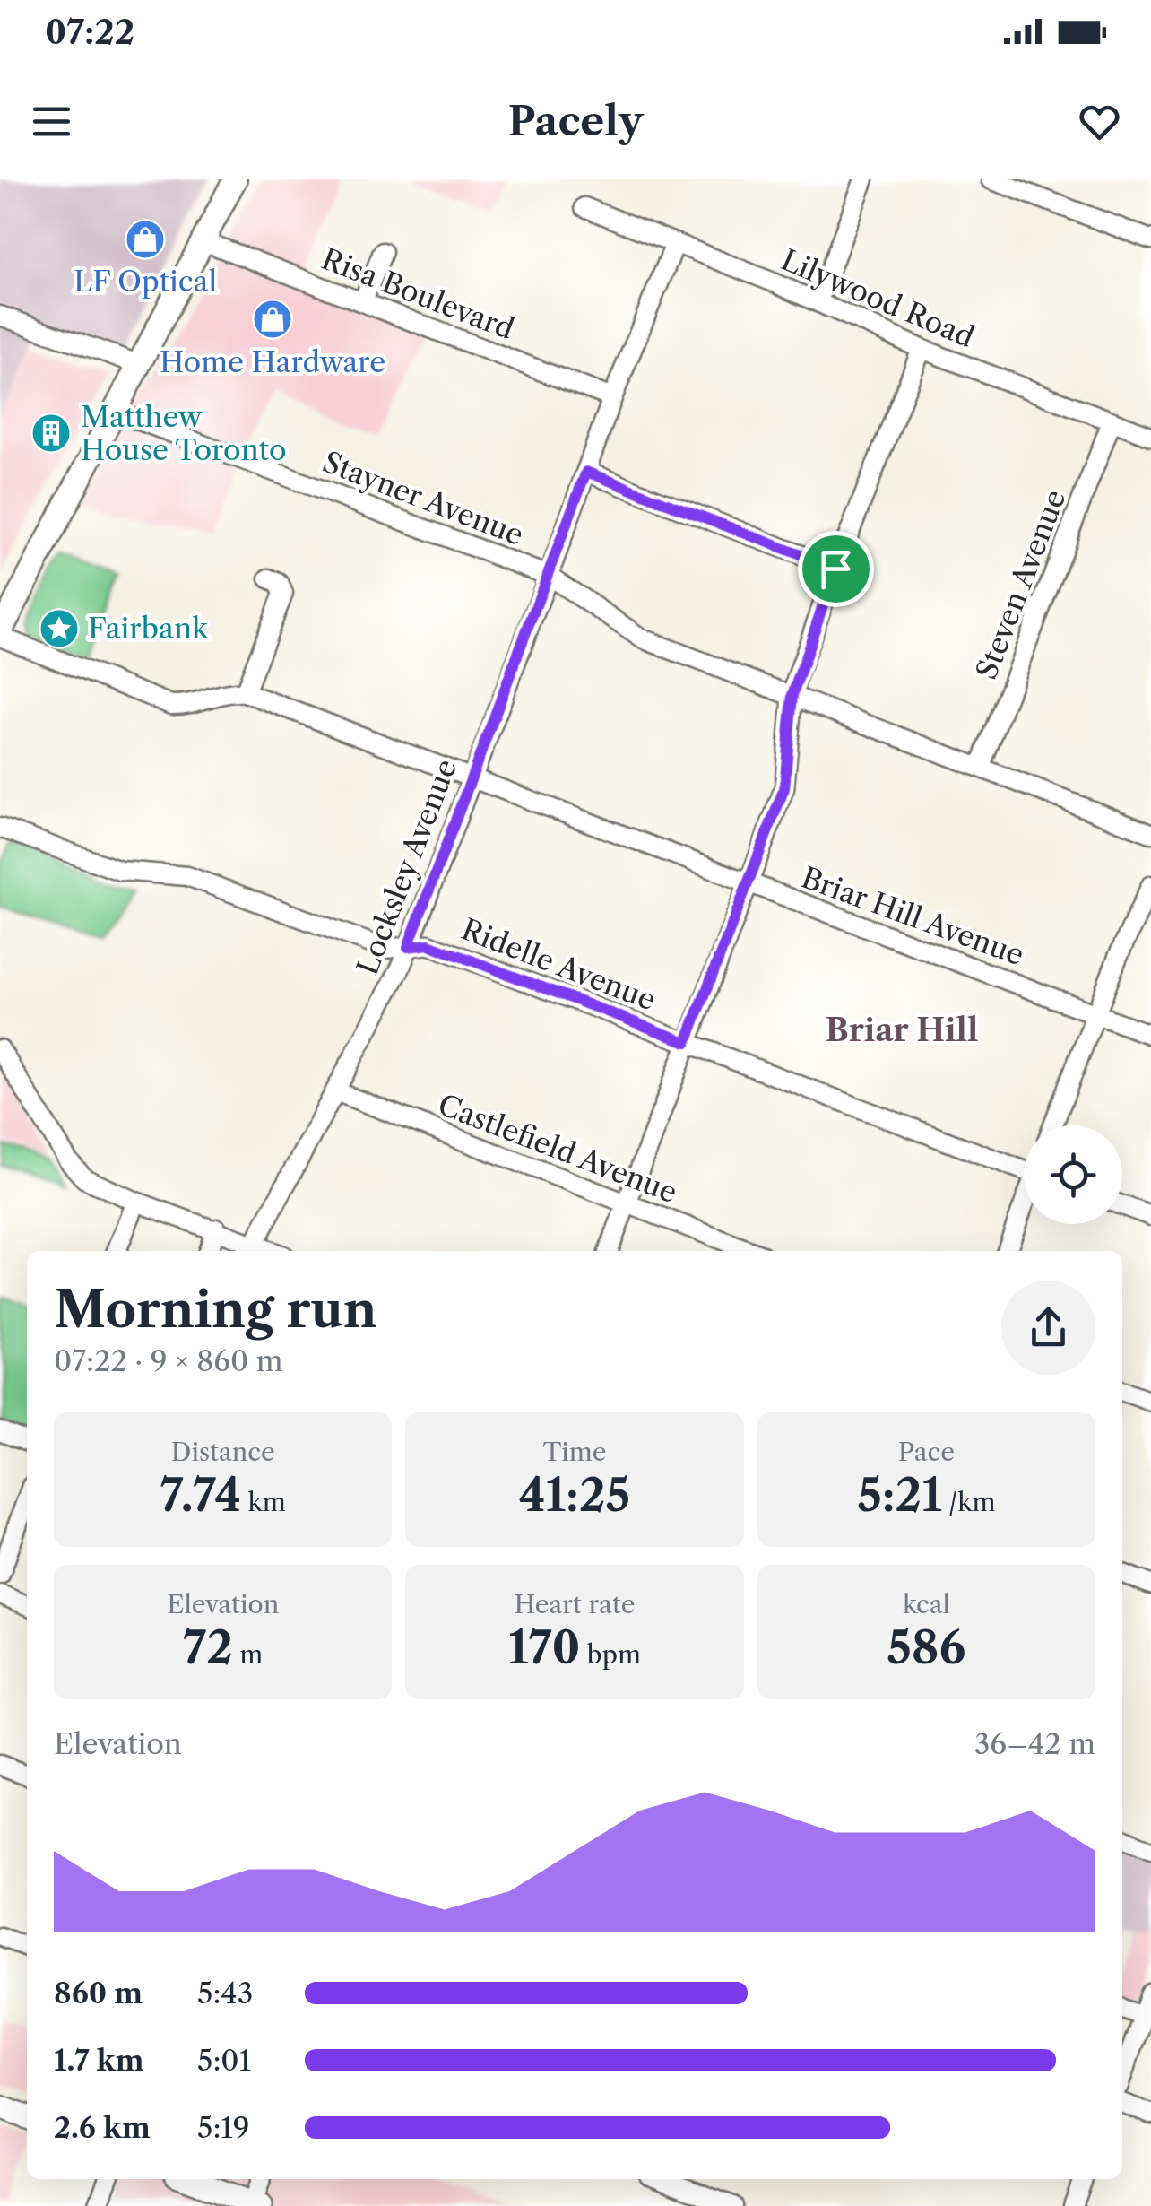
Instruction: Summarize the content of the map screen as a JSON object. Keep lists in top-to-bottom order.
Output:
{
  "streets": {
    "street": [
      "Risa Boulevard",
      "Lilywood Road",
      "Stayner Avenue",
      "Steven Avenue",
      "Locksley Avenue",
      "Briar Hill Avenue",
      "Ridelle Avenue",
      "Castlefield Avenue"
    ]
  },
  "crossings": [
    ["Risa Boulevard", "Locksley Avenue"],
    ["Lilywood Road", "Steven Avenue"],
    ["Lilywood Road", "Locksley Avenue"],
    ["Stayner Avenue", "Steven Avenue"],
    ["Stayner Avenue", "Locksley Avenue"],
    ["Locksley Avenue", "Briar Hill Avenue"],
    ["Locksley Avenue", "Ridelle Avenue"],
    ["Locksley Avenue", "Castlefield Avenue"]
  ],
  "districts": ["Briar Hill"],
  "places": {
    "shop": ["LF Optical", "Home Hardware"],
    "building": ["Matthew House Toronto"],
    "place": ["Fairbank"]
  },
  "page": {
    "status": "07:22",
    "header": "Pacely",
    "heading": ["Morning run", "07:22 · 9 × 860 m"],
    "stats": [
      ["Distance", "7.74 km"],
      ["Time", "41:25"],
      ["Pace", "5:21 /km"],
      ["Elevation", "72 m"],
      ["Heart rate", "170 bpm"],
      ["kcal", "586"]
    ],
    "chart": ["Elevation", "36–42 m"],
    "list": [
      {
        "name": "860 m",
        "note": "5:43"
      },
      {
        "name": "1.7 km",
        "note": "5:01"
      },
      {
        "name": "2.6 km",
        "note": "5:19"
      }
    ]
  }
}
